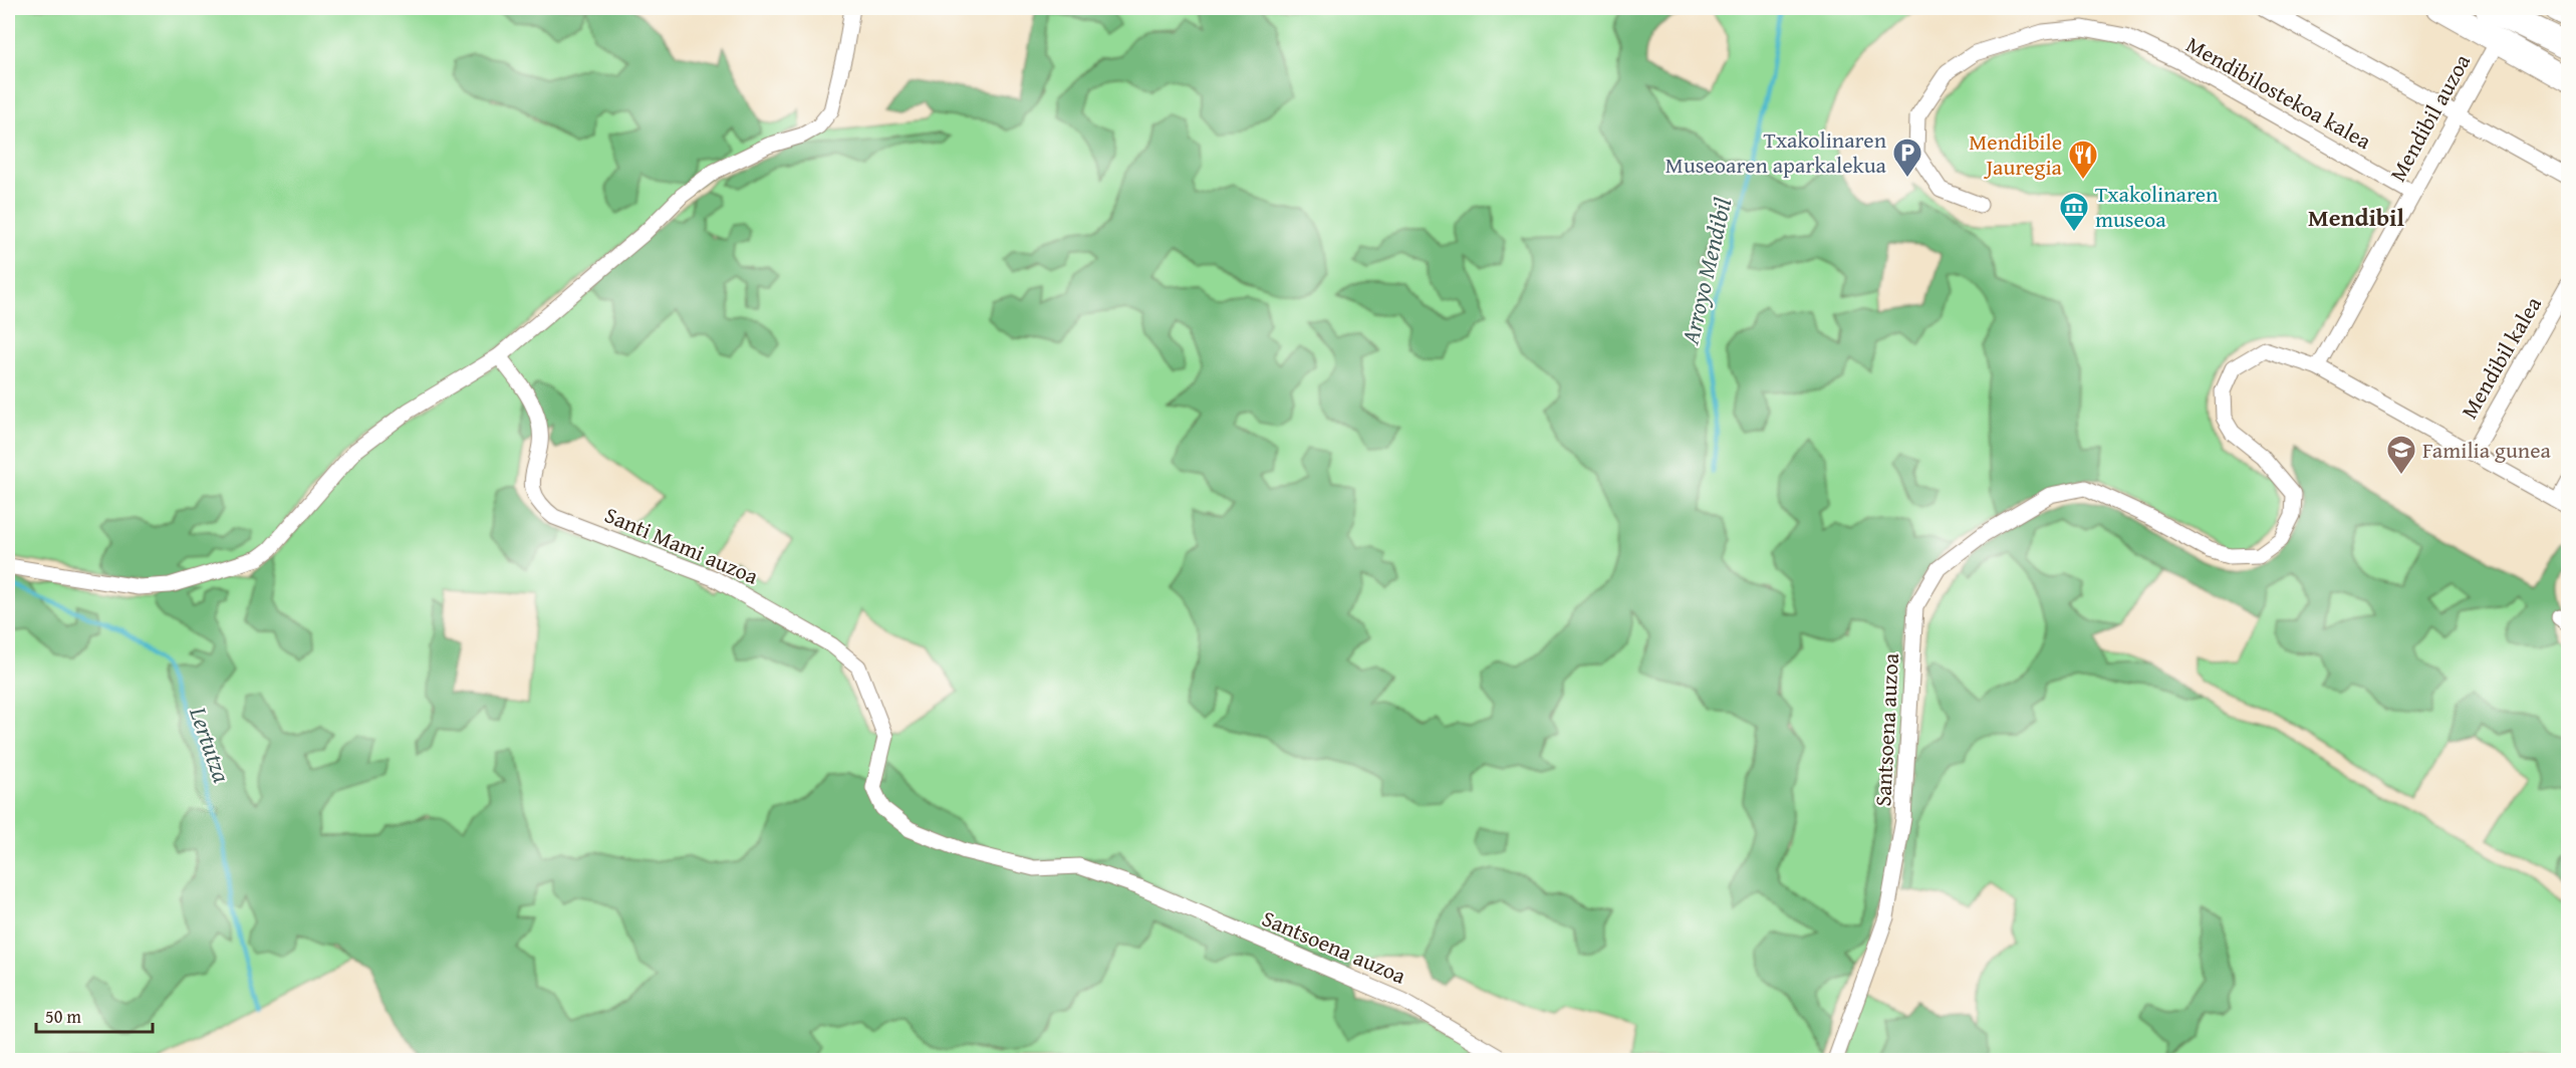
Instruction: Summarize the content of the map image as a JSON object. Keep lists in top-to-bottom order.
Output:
{
  "streets": {
    "street": [
      "Mendibilostekoa kalea",
      "Mendibil auzoa",
      "Mendibil kalea",
      "Santi Mami auzoa",
      "Santsoena auzoa"
    ]
  },
  "crossings": [
    ["Mendibilostekoa kalea", "Mendibil auzoa"],
    ["Mendibil auzoa", "Santsoena auzoa"],
    ["Santi Mami auzoa", "Santsoena auzoa"]
  ],
  "districts": ["Mendibil"],
  "water": ["Arroyo Mendibil", "Lertutza"],
  "places": {
    "parking": ["Txakolinaren Museoaren aparkalekua"],
    "restaurant": ["Mendibile Jauregia"],
    "museum": ["Txakolinaren museoa"],
    "school or university": ["Familia gunea"]
  },
  "scale_bar": "50 m"
}
